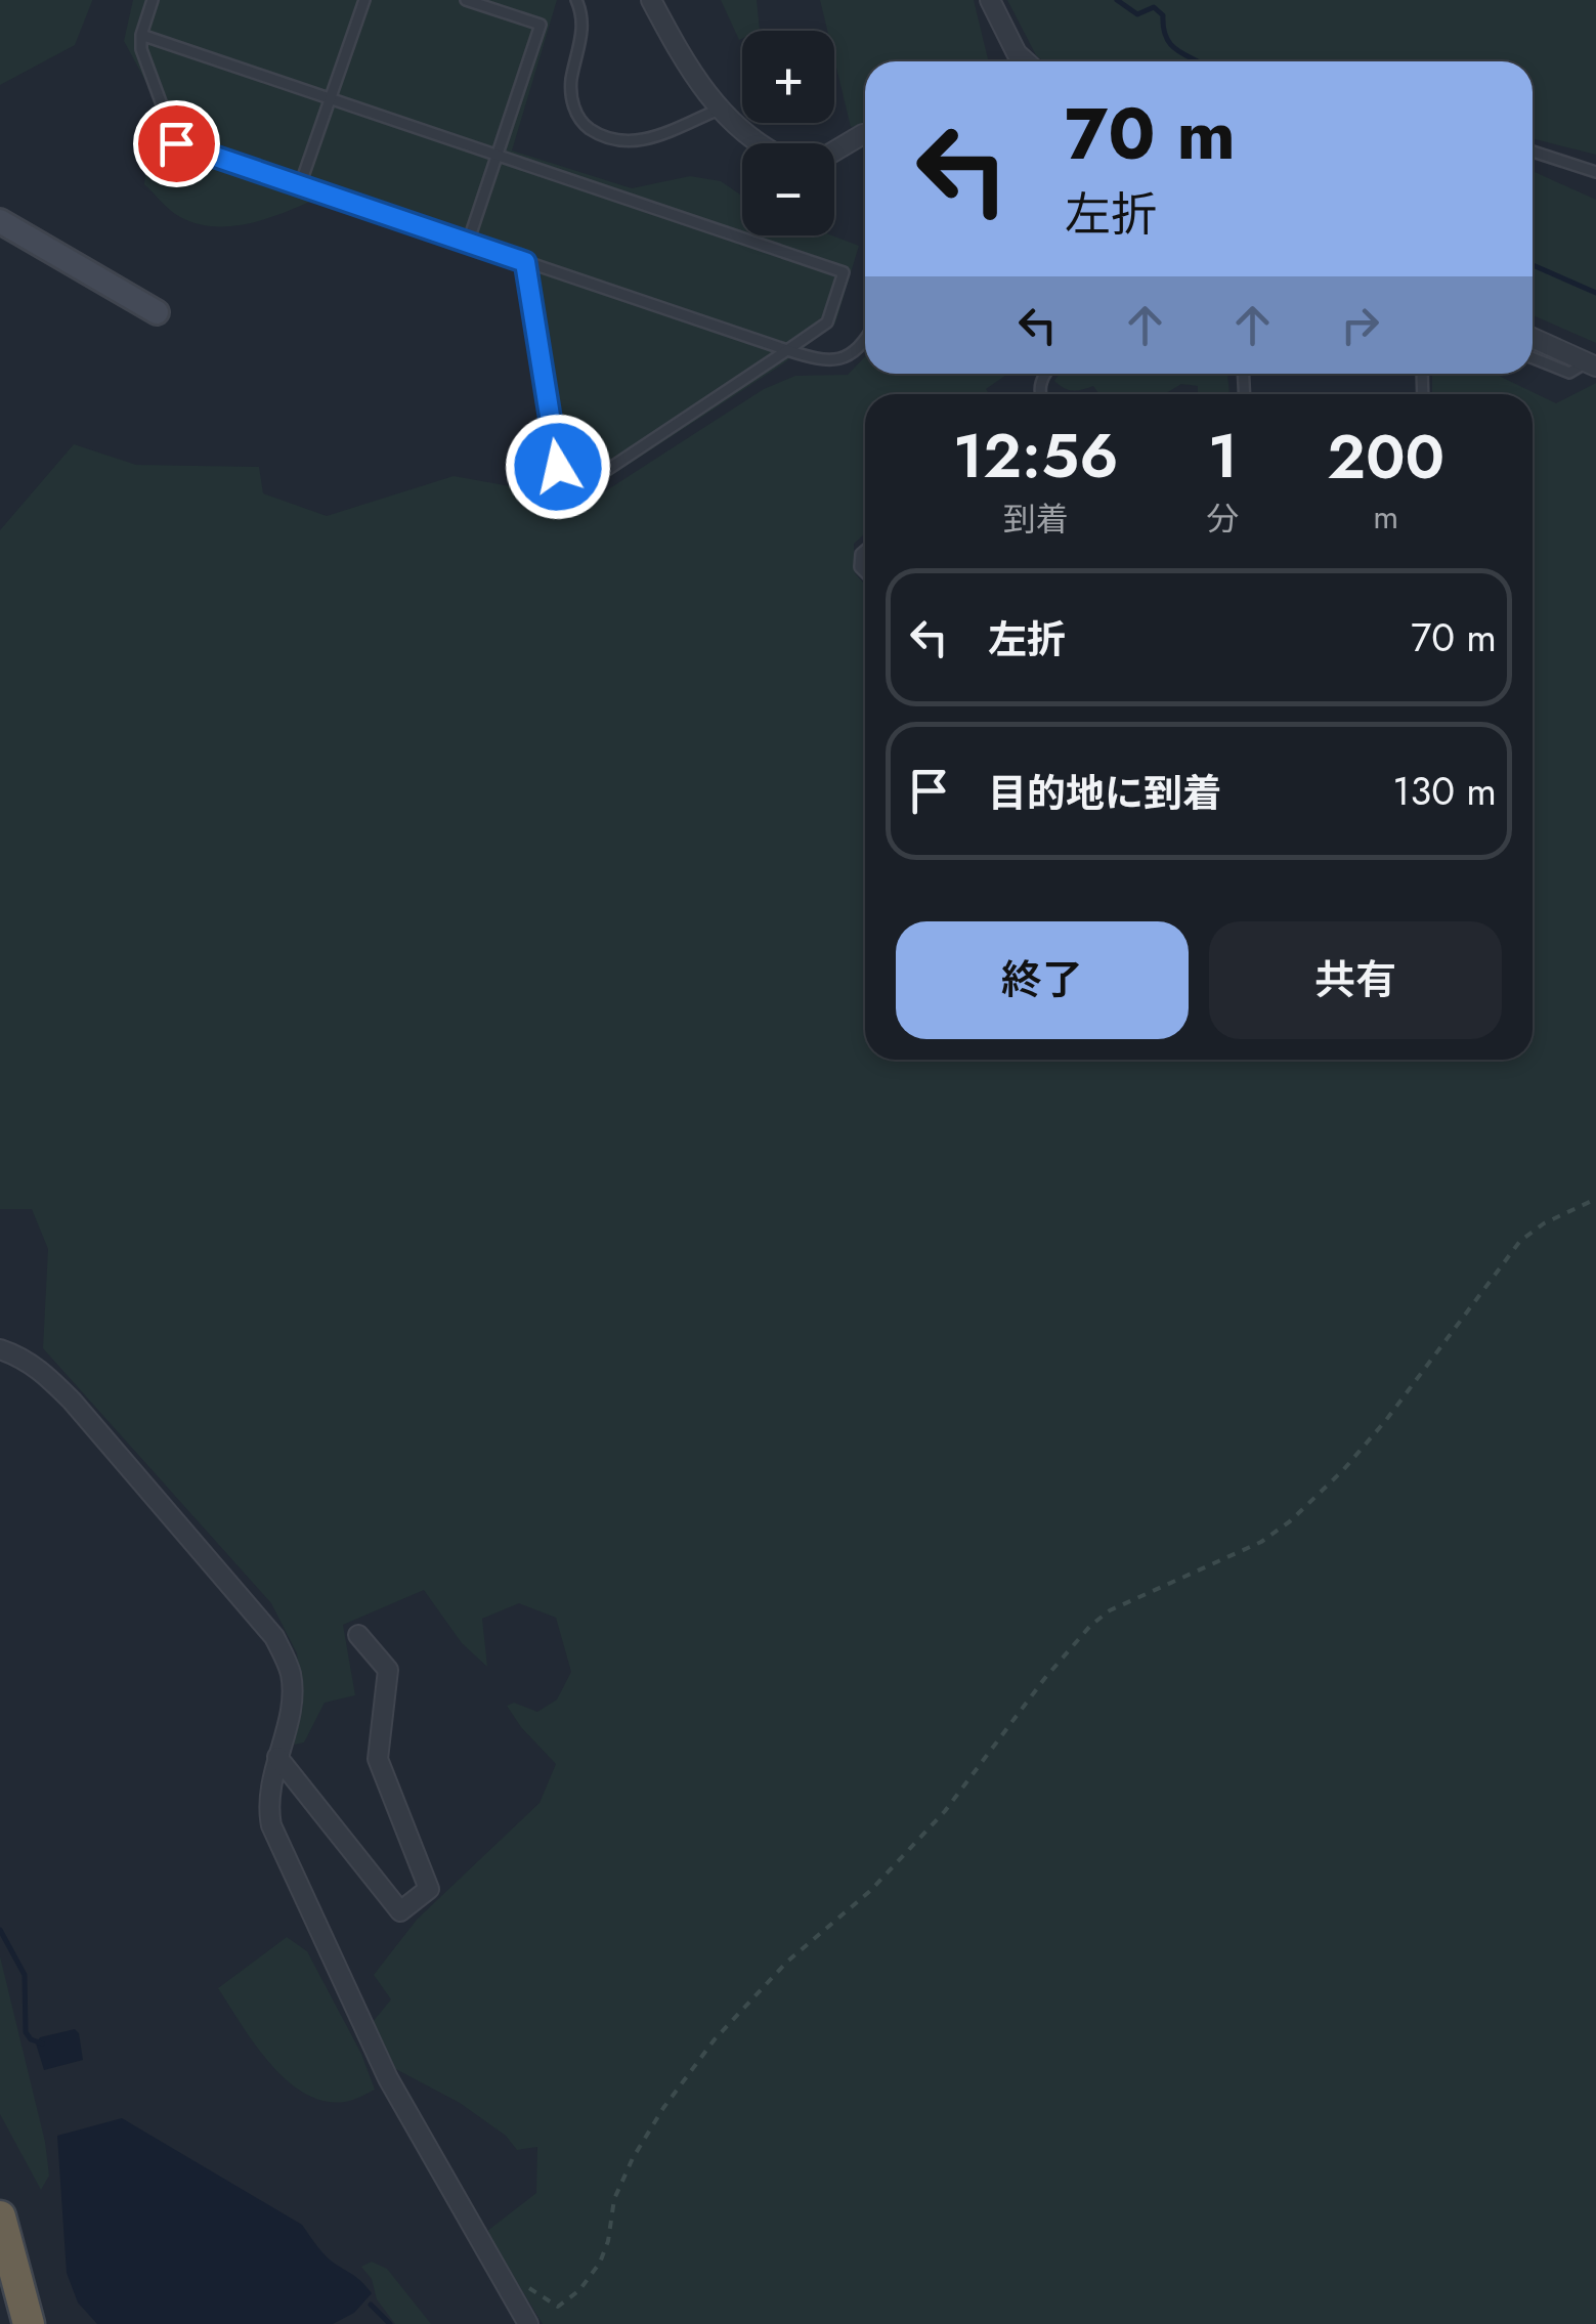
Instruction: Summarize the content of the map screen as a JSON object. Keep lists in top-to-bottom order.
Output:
{
  "page": {
    "map_buttons": ["+", "−"],
    "turn": ["70 m", "左折"],
    "eta": [
      "12:56",
      "到着",
      "1",
      "分",
      "200",
      "m"
    ],
    "list": [
      {
        "name": "左折",
        "value": "70 m"
      },
      {
        "name": "目的地に到着",
        "value": "130 m"
      }
    ],
    "buttons": ["終了", "共有"]
  }
}
